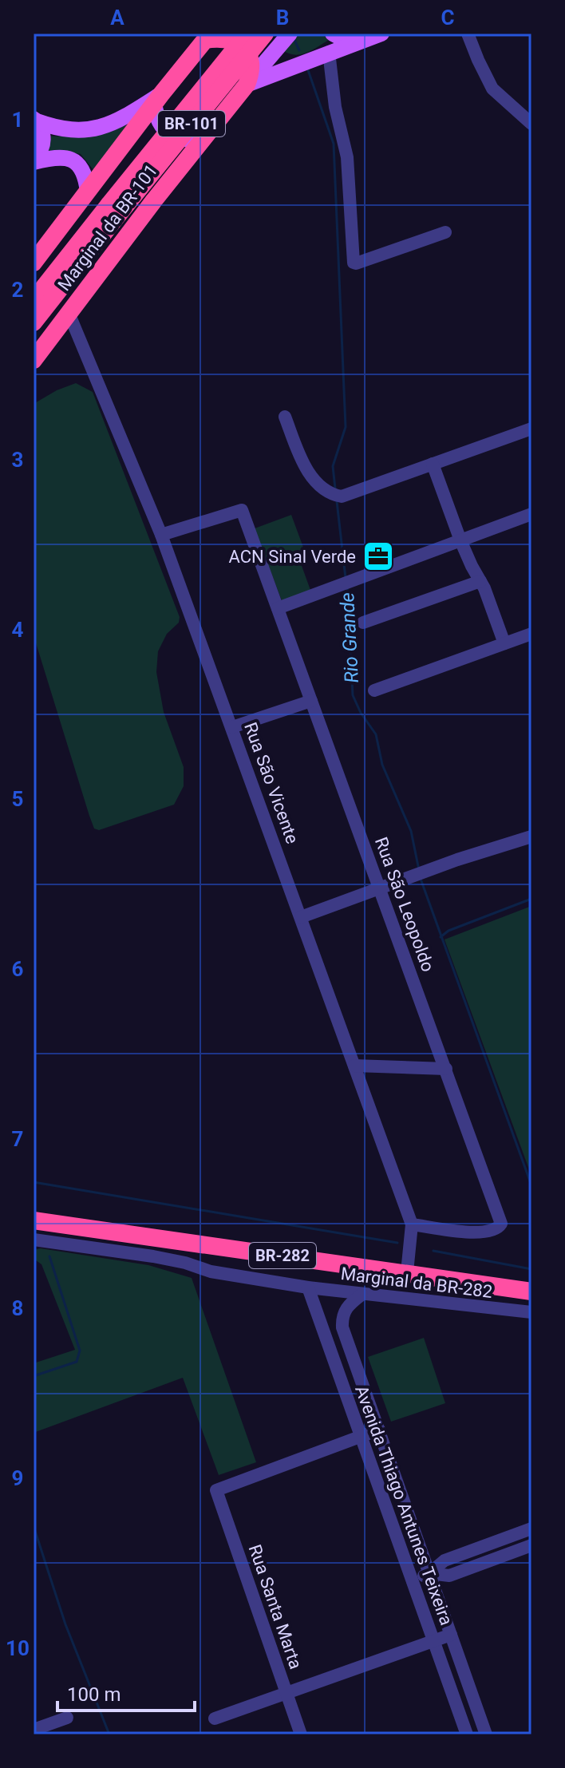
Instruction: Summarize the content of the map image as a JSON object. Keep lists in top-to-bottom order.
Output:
{
  "streets": {
    "highway": ["BR-101", "Marginal da BR-101", "BR-282"],
    "street": [
      "Rua São Vicente",
      "Rua São Leopoldo",
      "Marginal da BR-282",
      "Avenida Thiago Antunes Teixeira",
      "Rua Santa Marta"
    ]
  },
  "crossings": [
    ["Marginal da BR-101", "Rua São Vicente"],
    ["Rua São Vicente", "Rua São Leopoldo"],
    ["Rua São Vicente", "BR-282"],
    ["Marginal da BR-282", "Avenida Thiago Antunes Teixeira"],
    ["Avenida Thiago Antunes Teixeira", "Rua Santa Marta"]
  ],
  "water": ["Rio Grande"],
  "places": {
    "office": ["ACN Sinal Verde"]
  },
  "scale_bar": "100 m",
  "grid": {
    "columns": ["A", "B", "C"],
    "rows": [
      "1",
      "2",
      "3",
      "4",
      "5",
      "6",
      "7",
      "8",
      "9",
      "10"
    ]
  }
}
